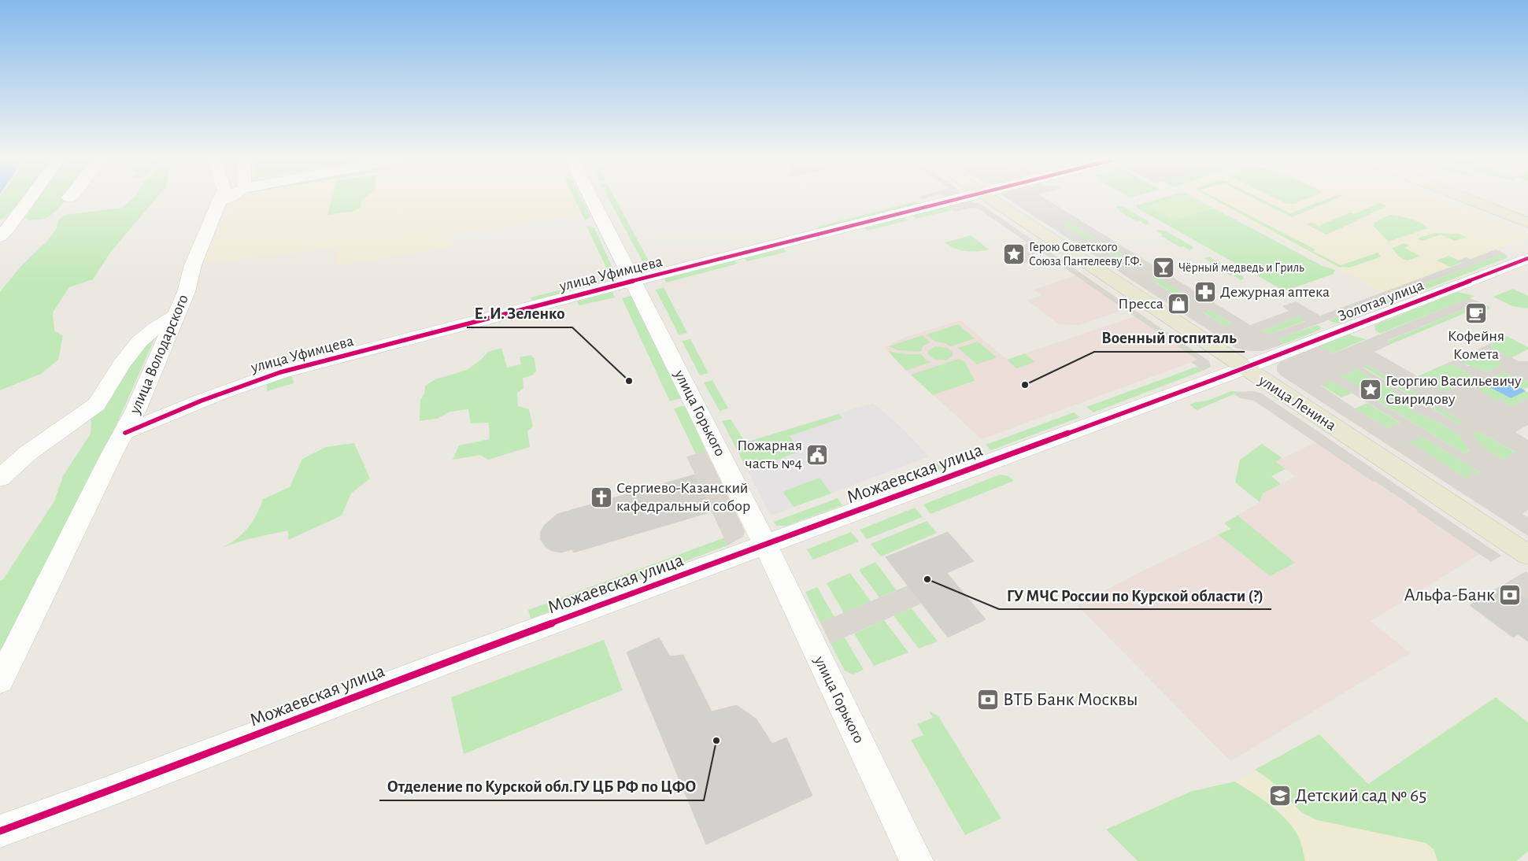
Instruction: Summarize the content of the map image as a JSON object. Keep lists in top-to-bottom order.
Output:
{
  "streets": {
    "main road": ["улица Ленина"],
    "street": [
      "улица Уфимцева",
      "Золотая улица",
      "улица Володарского",
      "улица Горького",
      "Можаевская улица"
    ]
  },
  "crossings": [
    ["улица Уфимцева", "улица Володарского"],
    ["улица Уфимцева", "улица Горького"],
    ["Золотая улица", "улица Ленина"],
    ["Золотая улица", "Можаевская улица"],
    ["улица Ленина", "Можаевская улица"],
    ["улица Горького", "Можаевская улица"]
  ],
  "places": {
    "place": ["Герою Советского Союза Пантелееву Г.Ф.", "Георгию Васильевичу Свиридову"],
    "bar": ["Чёрный медведь и Гриль"],
    "pharmacy": ["Дежурная аптека"],
    "shop": ["Пресса"],
    "cafe": ["Кофейня Комета"],
    "other": [
      "Е. И. Зеленко",
      "Военный госпиталь",
      "ГУ МЧС России по Курской области (?)",
      "Отделение по Курской обл.ГУ ЦБ РФ по ЦФО"
    ],
    "public building": ["Пожарная часть №4"],
    "church": ["Сергиево-Казанский кафедральный собор"],
    "bank": ["Альфа-Банк", "ВТБ Банк Москвы"],
    "school or university": ["Детский сад № 65"]
  }
}
